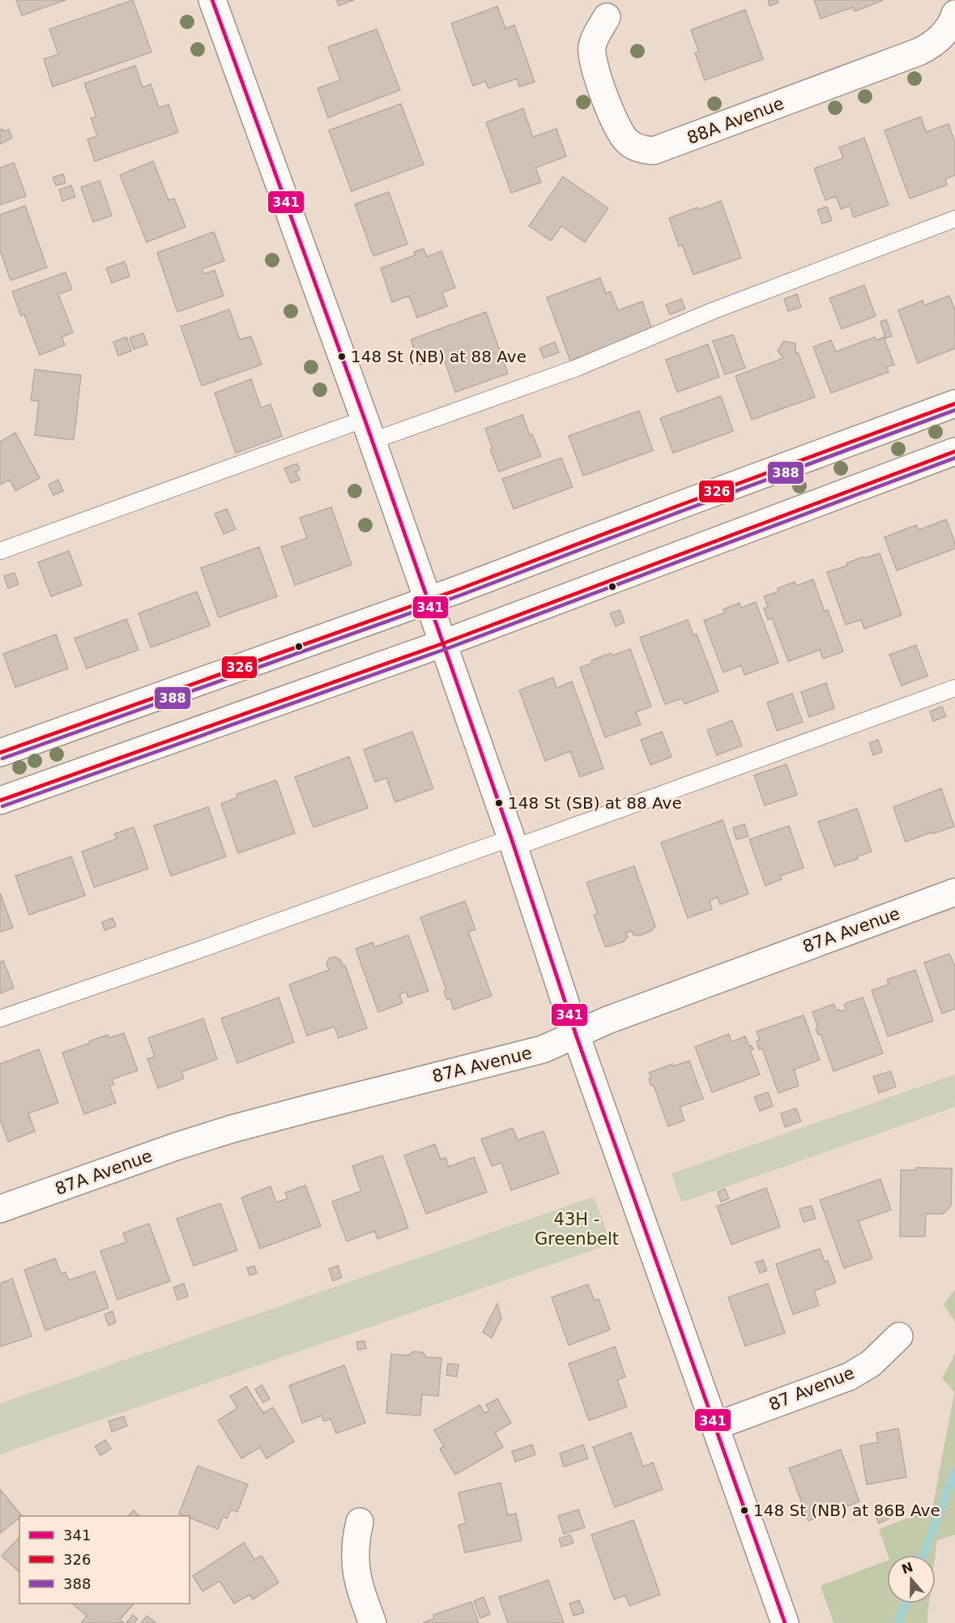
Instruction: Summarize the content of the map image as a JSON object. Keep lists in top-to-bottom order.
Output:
{
  "streets": {
    "street": ["88A Avenue", "87A Avenue", "87 Avenue"]
  },
  "parks": ["43H - Greenbelt"],
  "places": ["148 St (NB) at 88 Ave", "148 St (SB) at 88 Ave", "148 St (NB) at 86B Ave"],
  "lines": ["transit line 341", "transit line 326", "transit line 388"],
  "legend": ["341", "326", "388"],
  "north": "top"
}
